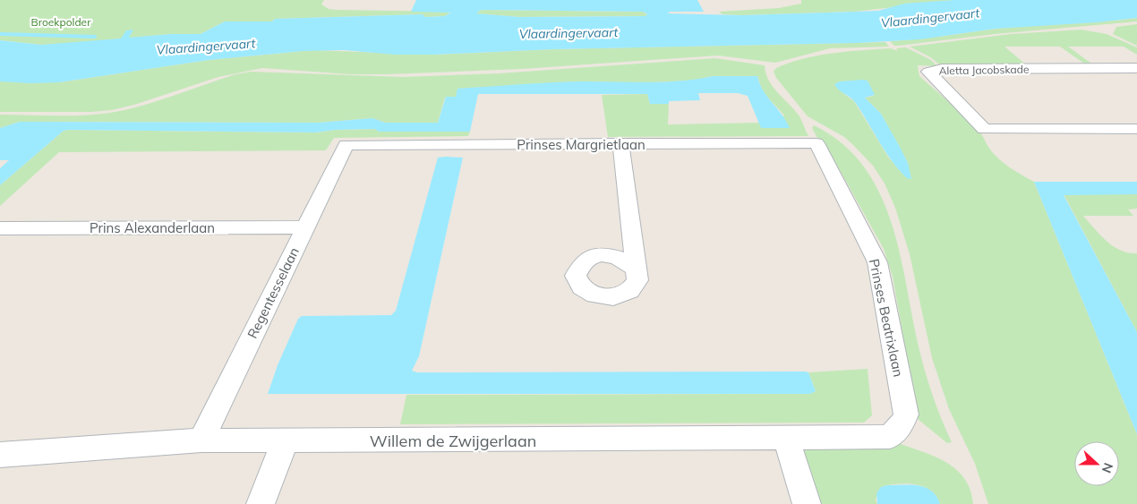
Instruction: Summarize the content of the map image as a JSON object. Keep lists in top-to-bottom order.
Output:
{
  "streets": {
    "street": [
      "Aletta Jacobskade",
      "Prinses Margrietlaan",
      "Prins Alexanderlaan",
      "Regentesselaan",
      "Prinses Beatrixlaan",
      "Willem de Zwijgerlaan"
    ]
  },
  "crossings": [
    ["Prinses Margrietlaan", "Regentesselaan"],
    ["Prinses Margrietlaan", "Prinses Beatrixlaan"],
    ["Prins Alexanderlaan", "Regentesselaan"],
    ["Regentesselaan", "Willem de Zwijgerlaan"],
    ["Prinses Beatrixlaan", "Willem de Zwijgerlaan"]
  ],
  "water": ["Vlaardingervaart"],
  "parks": ["Broekpolder"],
  "north": "right"
}
